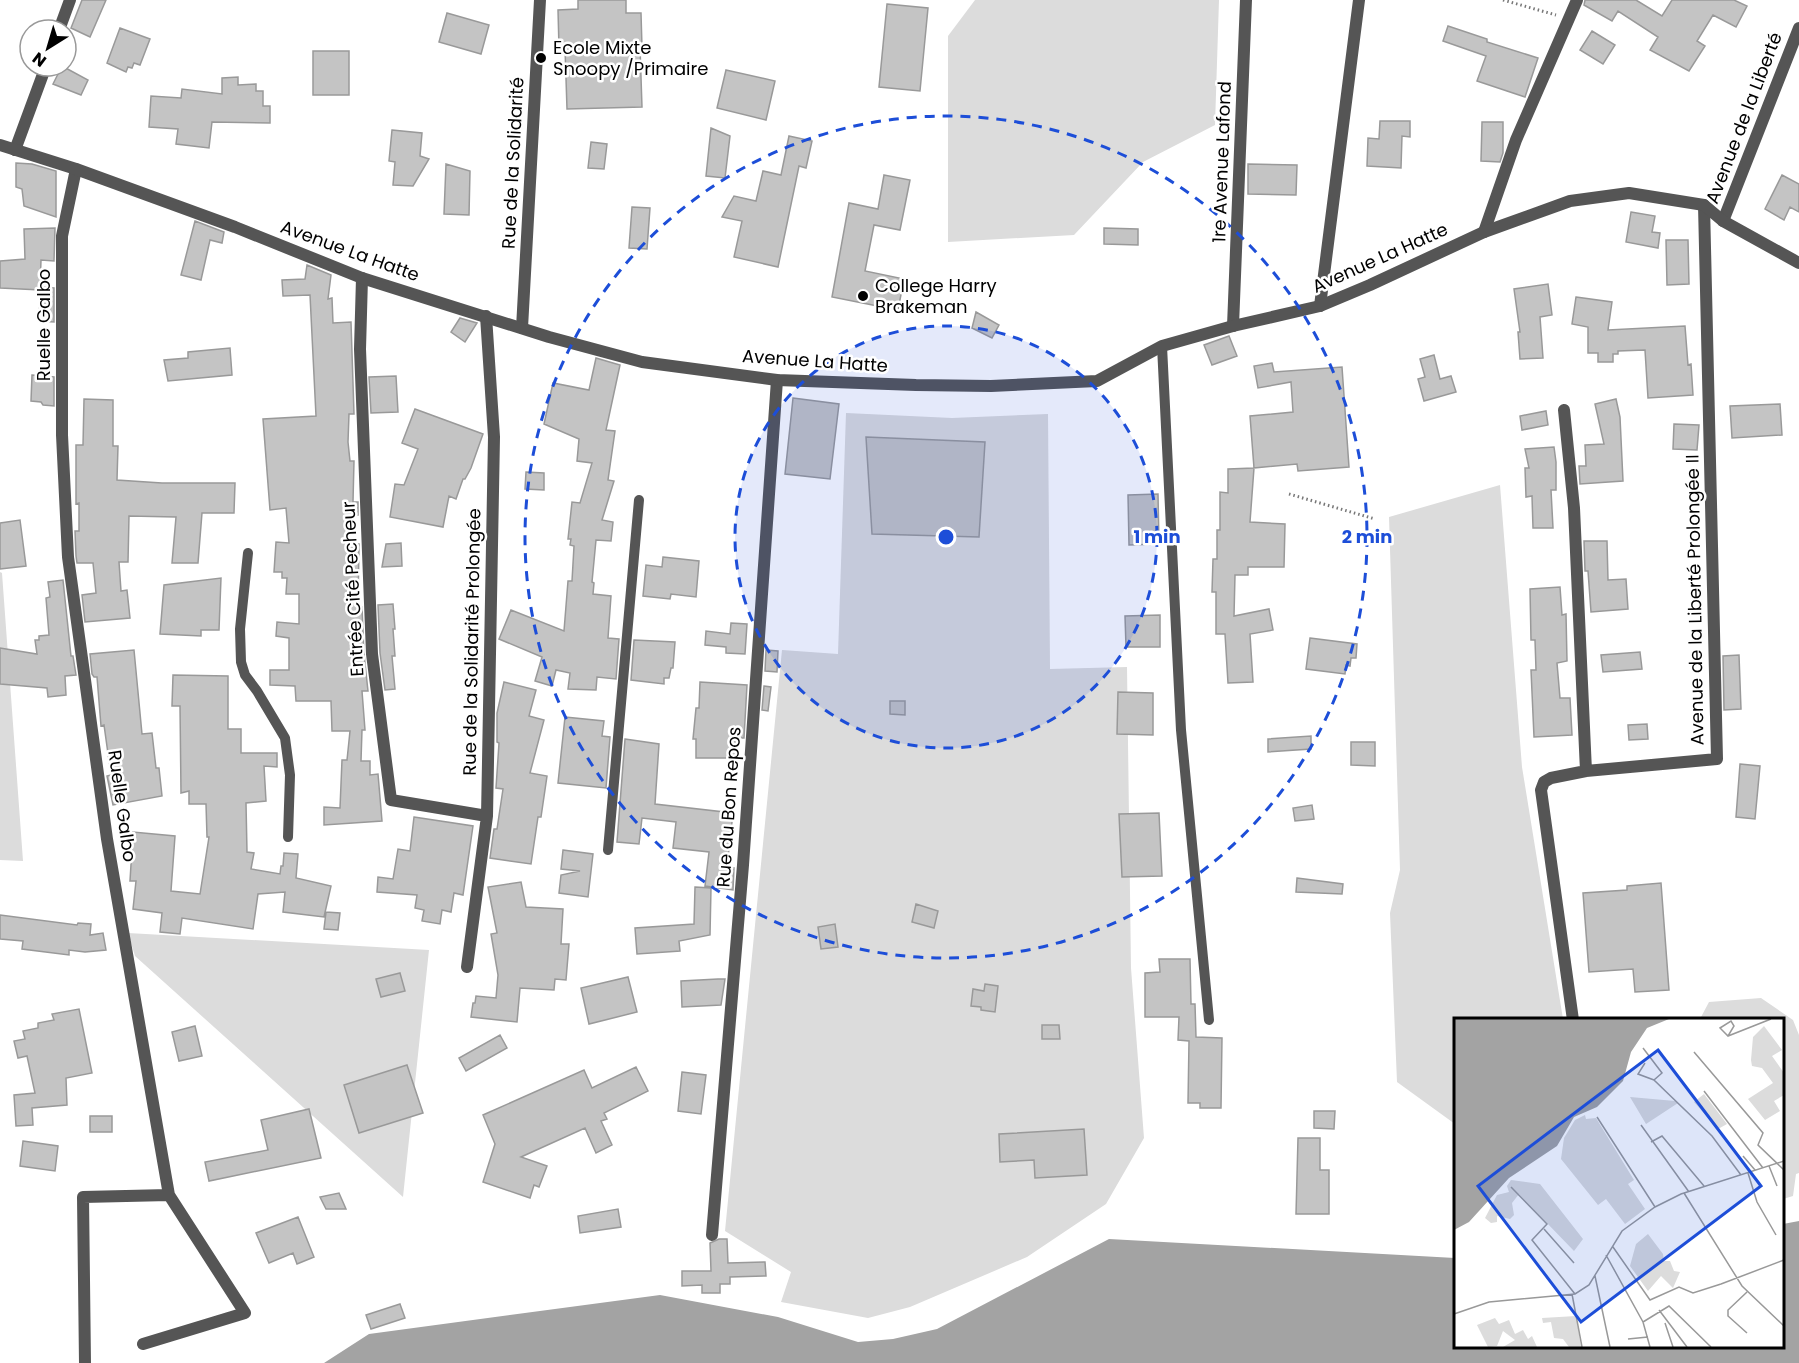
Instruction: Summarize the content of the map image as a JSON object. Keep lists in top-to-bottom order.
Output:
{
  "streets": {
    "street": [
      "Avenue de la Liberté",
      "1re Avenue Lafond",
      "Rue de la Solidarité",
      "Avenue La Hatte",
      "Ruelle Galbo",
      "Entrée Cité Pecheur",
      "Avenue de la Liberté Prolongée II",
      "Rue de la Solidarité Prolongée",
      "Rue du Bon Repos"
    ]
  },
  "crossings": [
    ["1re Avenue Lafond", "Avenue La Hatte"],
    ["Rue de la Solidarité", "Avenue La Hatte"],
    ["Avenue La Hatte", "Ruelle Galbo"],
    ["Avenue La Hatte", "Entrée Cité Pecheur"],
    ["Avenue La Hatte", "Avenue de la Liberté Prolongée II"],
    ["Avenue La Hatte", "Rue de la Solidarité Prolongée"],
    ["Avenue La Hatte", "Rue du Bon Repos"],
    ["Entrée Cité Pecheur", "Rue de la Solidarité Prolongée"]
  ],
  "places": ["Ecole Mixte Snoopy /Primaire", "College Harry Brakeman"],
  "north": "bottom left",
  "rings": ["1 min", "2 min"]
}
